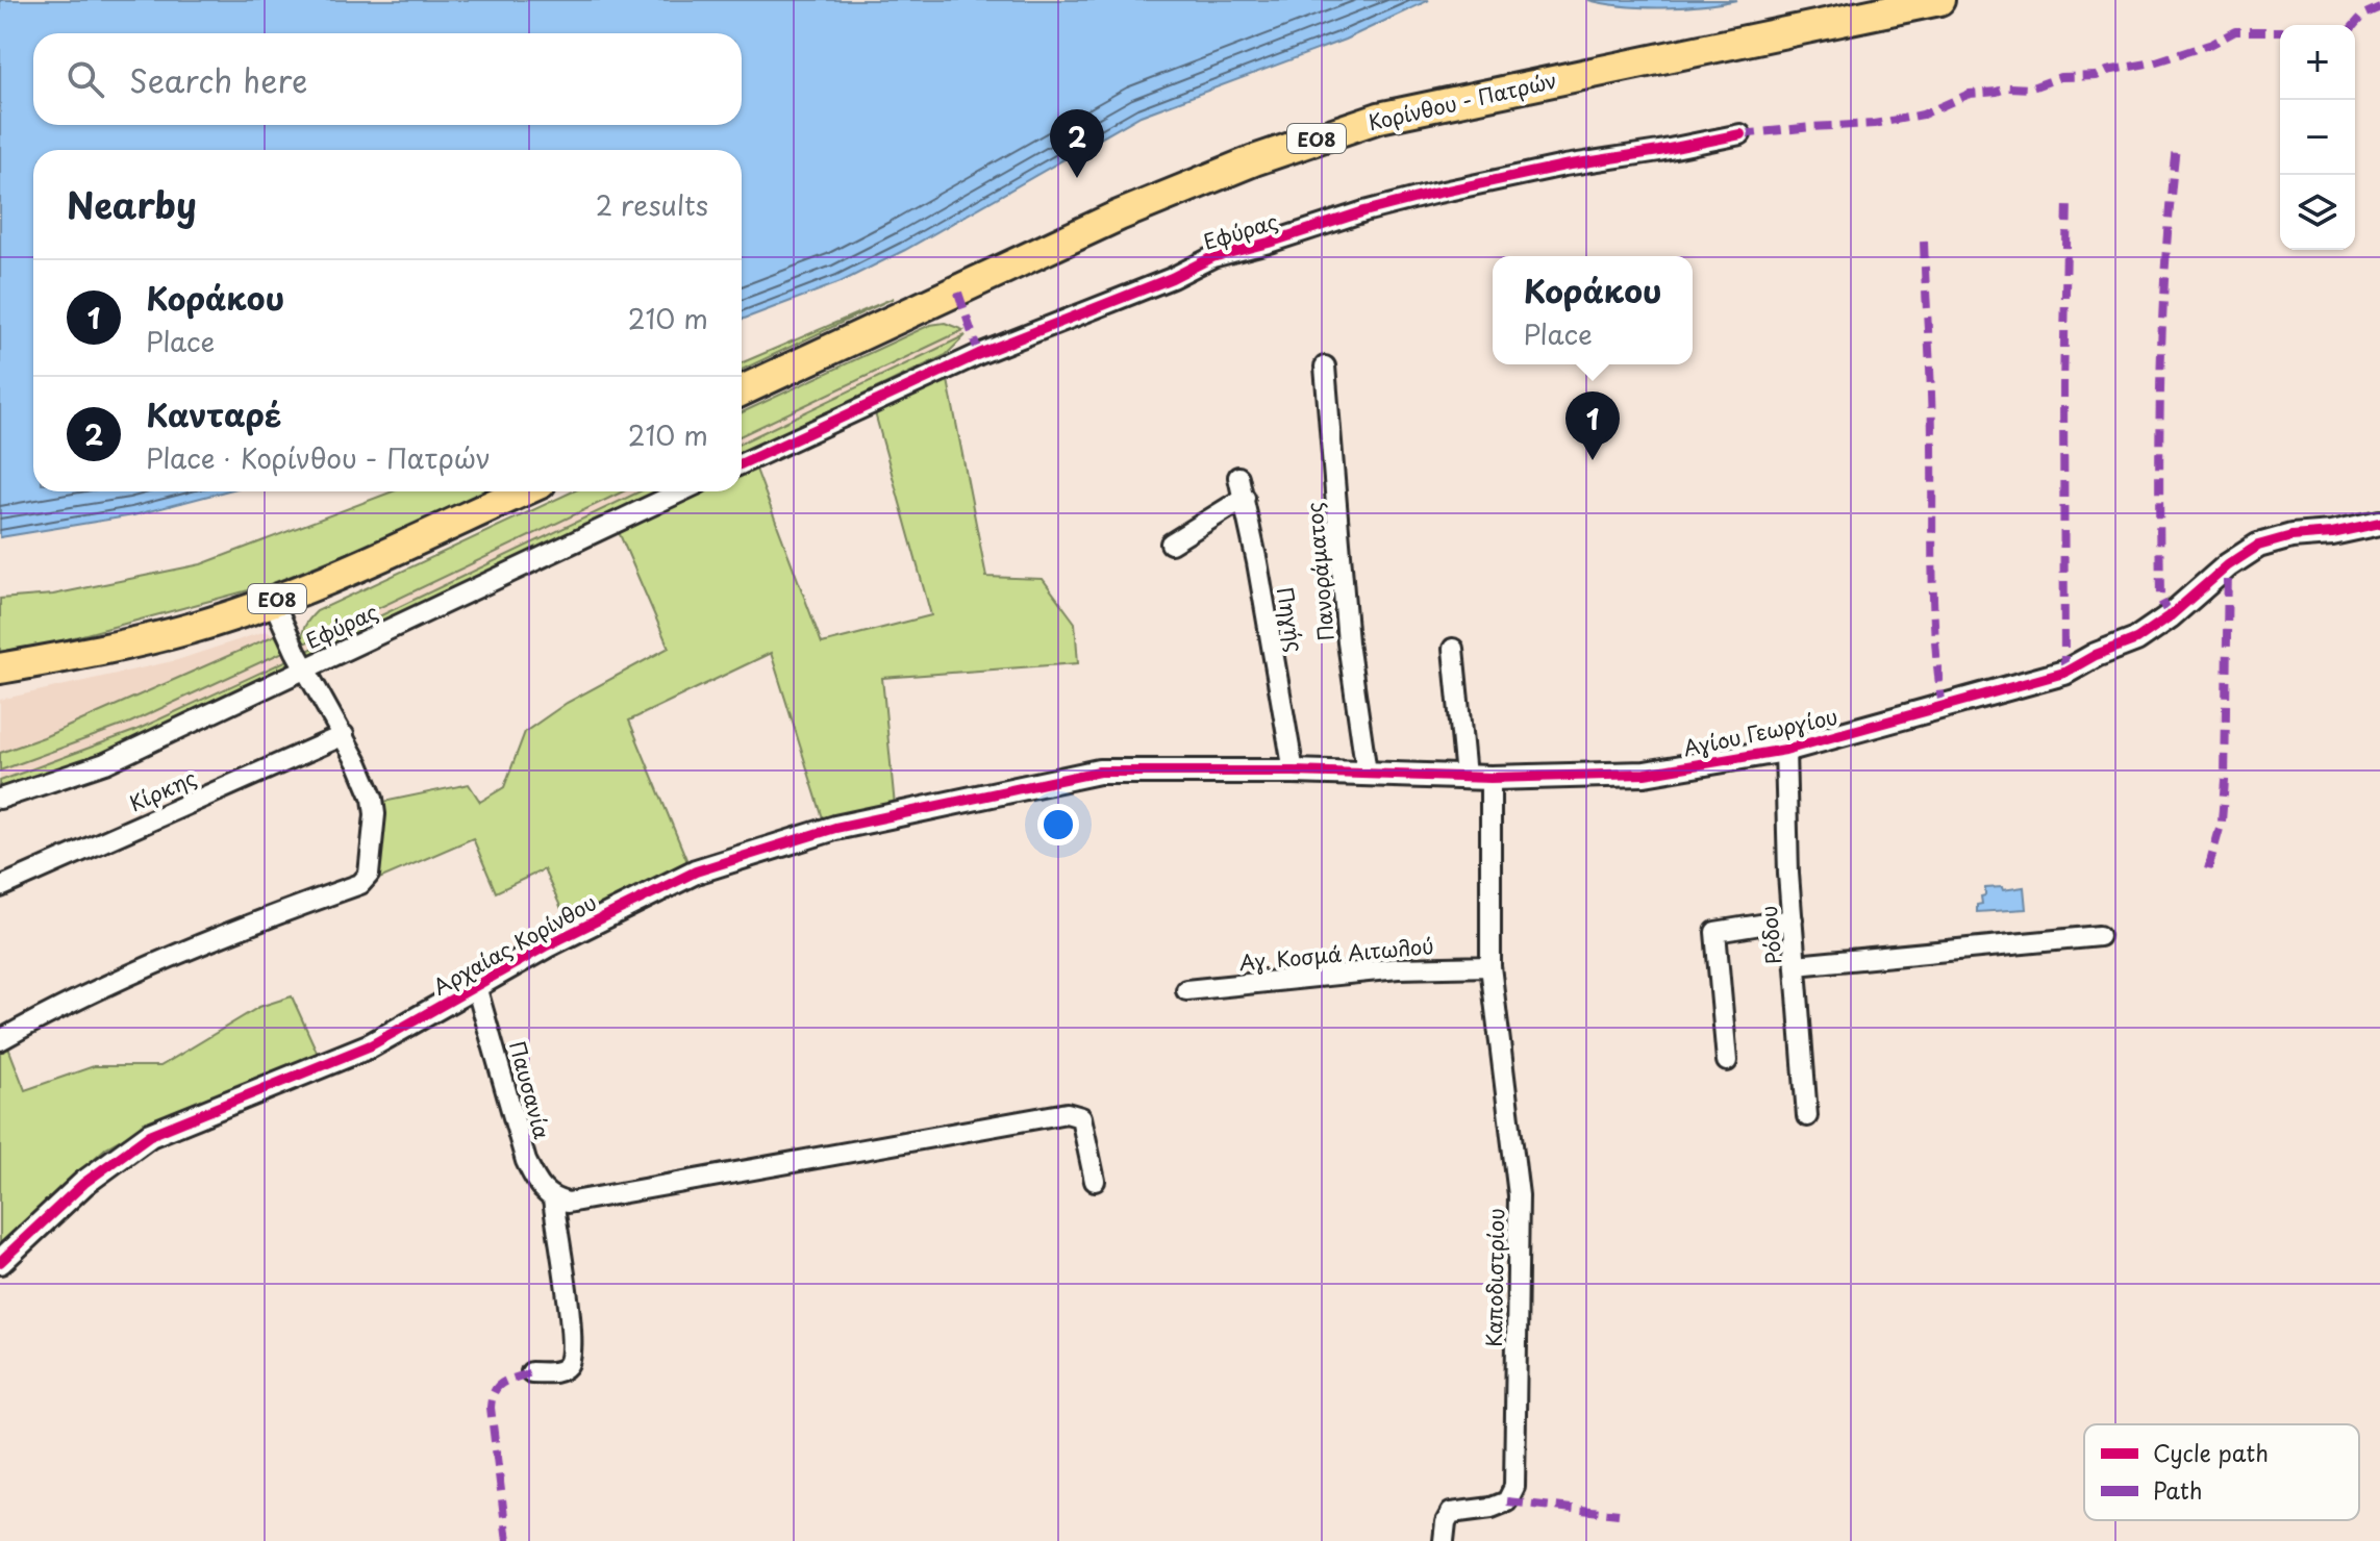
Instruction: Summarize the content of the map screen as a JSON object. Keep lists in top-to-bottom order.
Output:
{
  "streets": {
    "main road": ["Κορίνθου - Πατρών", "ΕΟ8"],
    "street": [
      "Εφύρας",
      "Πανοράματος",
      "Πηγής",
      "Αγίου Γεωργίου",
      "Κίρκης",
      "Ρόδου",
      "Αρχαίας Κορίνθου",
      "Αγ. Κοσμά Αιτωλού",
      "Παυσανία",
      "Καποδιστρίου"
    ]
  },
  "crossings": [
    ["Πανοράματος", "Αγίου Γεωργίου"],
    ["Πηγής", "Αγίου Γεωργίου"],
    ["Αγίου Γεωργίου", "Ρόδου"],
    ["Αγίου Γεωργίου", "Αρχαίας Κορίνθου"],
    ["Αρχαίας Κορίνθου", "Παυσανία"],
    ["Αγ. Κοσμά Αιτωλού", "Καποδιστρίου"]
  ],
  "legend": ["Cycle path", "Path"],
  "page": {
    "map_buttons": ["+", "−"],
    "search": "Search here",
    "pins": ["2", "1"],
    "heading": ["Nearby", "2 results"],
    "popup": ["Κοράκου", "Place"],
    "list": [
      {
        "mark": "1",
        "name": "Κοράκου",
        "note": "Place",
        "value": "210 m"
      },
      {
        "mark": "2",
        "name": "Κανταρέ",
        "note": "Place · Κορίνθου - Πατρών",
        "value": "210 m"
      }
    ]
  }
}
